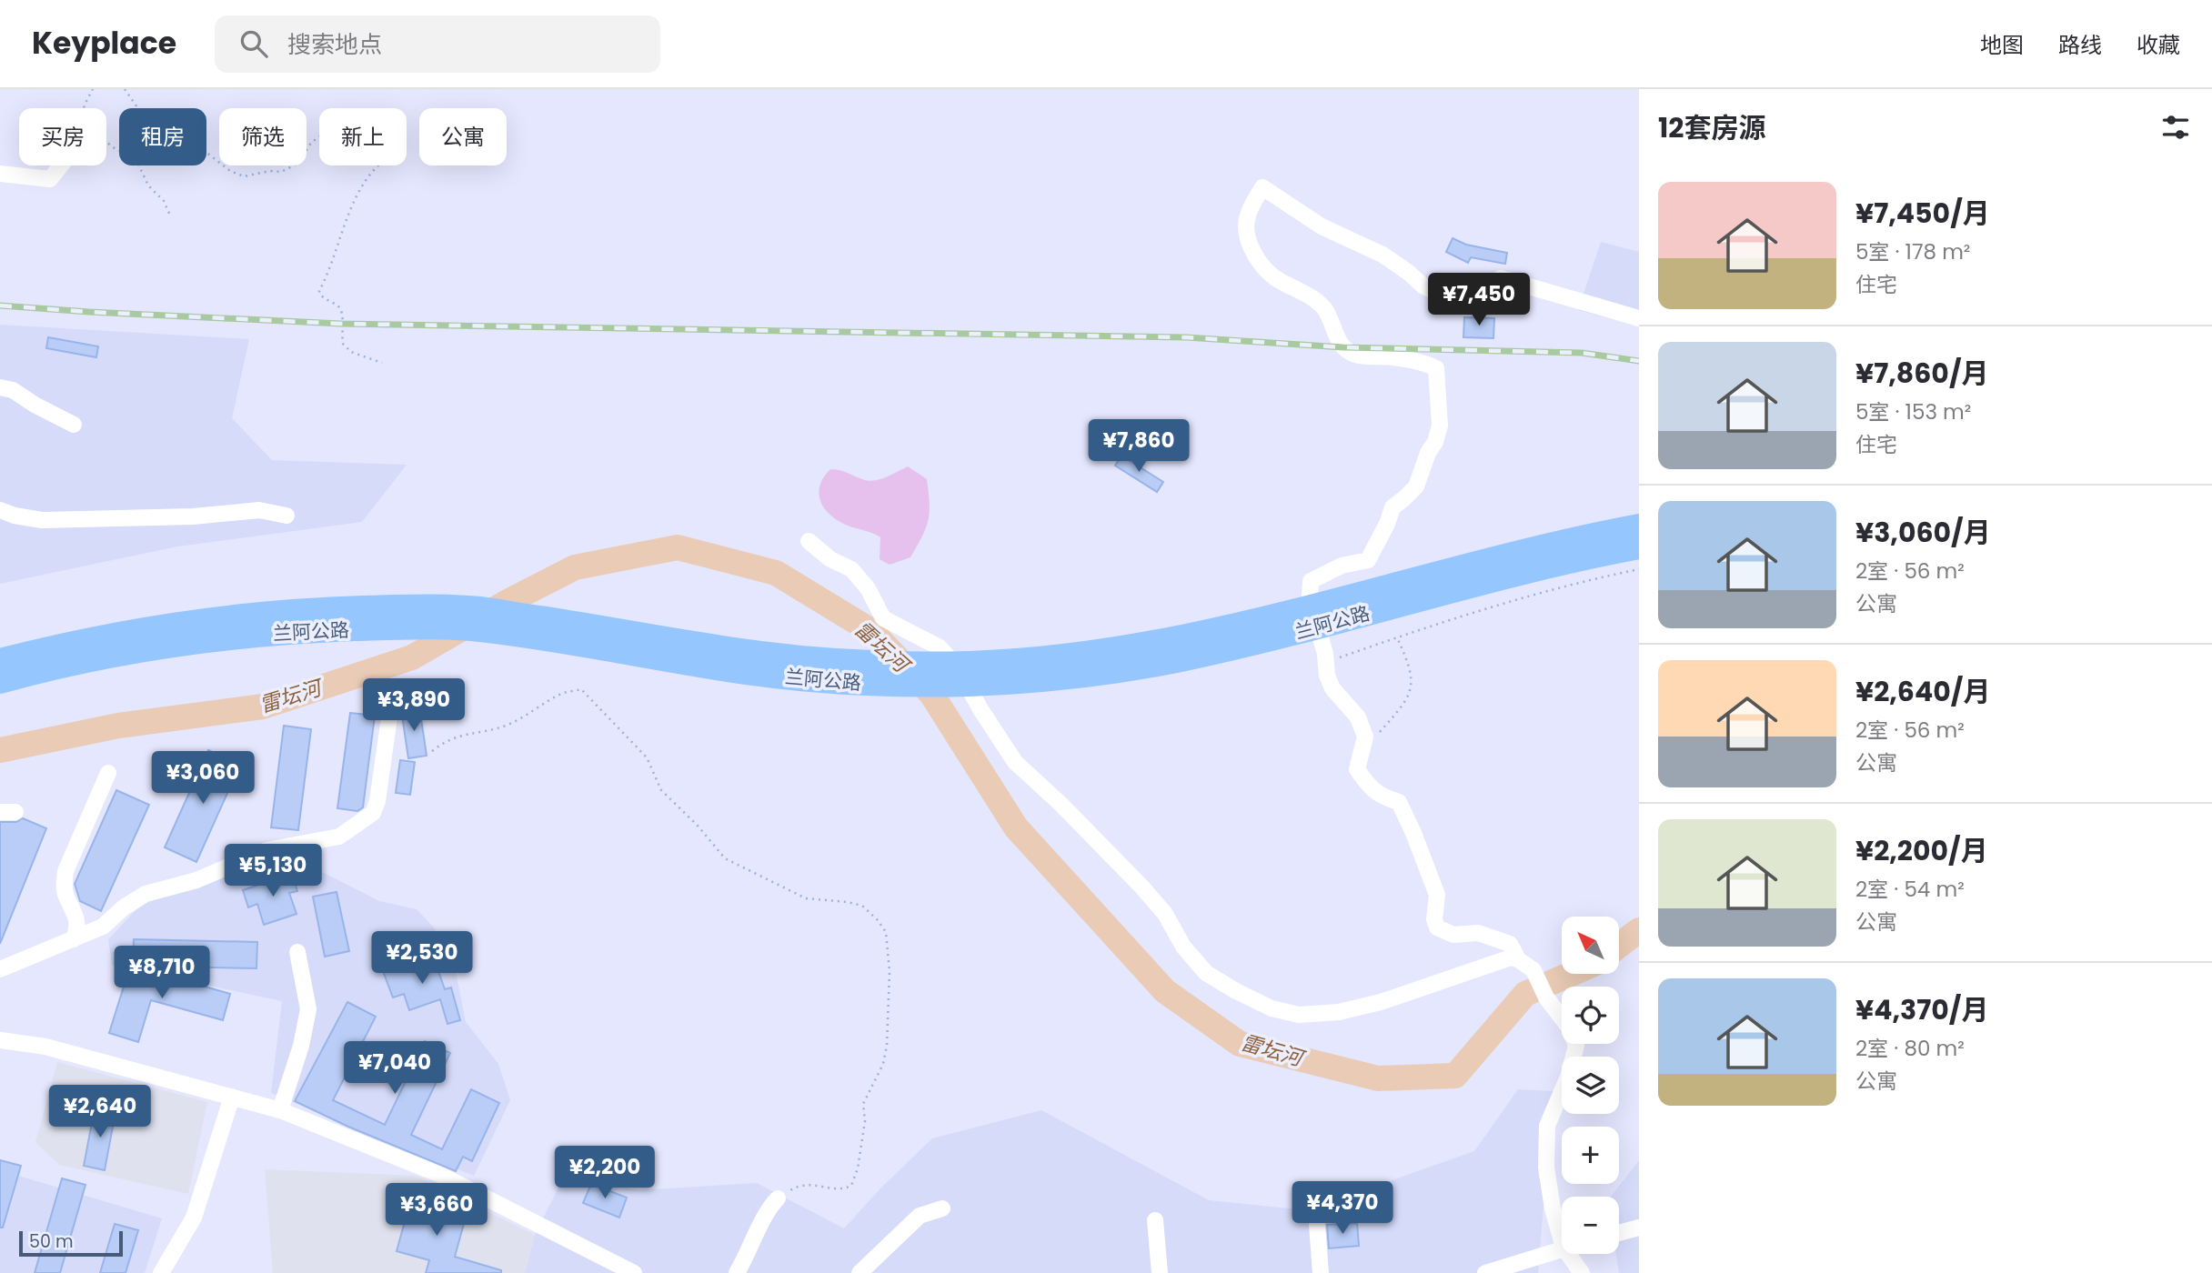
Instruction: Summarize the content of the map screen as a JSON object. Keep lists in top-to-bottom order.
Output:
{
  "streets": {
    "highway": ["兰阿公路"]
  },
  "water": ["雷坛河"],
  "scale_bar": "50 m",
  "north": "top left",
  "page": {
    "header": "Keyplace",
    "search": "搜索地点",
    "nav": ["地图", "路线", "收藏"],
    "heading": "12套房源",
    "chip": [
      "买房",
      "租房",
      "筛选",
      "新上",
      "公寓"
    ],
    "list": [
      {
        "name": "¥7,450/月",
        "note": "5室 · 178 m² · 住宅"
      },
      {
        "name": "¥7,860/月",
        "note": "5室 · 153 m² · 住宅"
      },
      {
        "name": "¥3,060/月",
        "note": "2室 · 56 m² · 公寓"
      },
      {
        "name": "¥2,640/月",
        "note": "2室 · 56 m² · 公寓"
      },
      {
        "name": "¥2,200/月",
        "note": "2室 · 54 m² · 公寓"
      },
      {
        "name": "¥4,370/月",
        "note": "2室 · 80 m² · 公寓"
      }
    ],
    "price": [
      "¥7,450",
      "¥7,860",
      "¥3,890",
      "¥3,060",
      "¥5,130",
      "¥2,530",
      "¥8,710",
      "¥7,040",
      "¥2,640",
      "¥2,200",
      "¥4,370",
      "¥3,660"
    ],
    "map_buttons": ["+", "−"],
    "scale": "50 m"
  }
}
